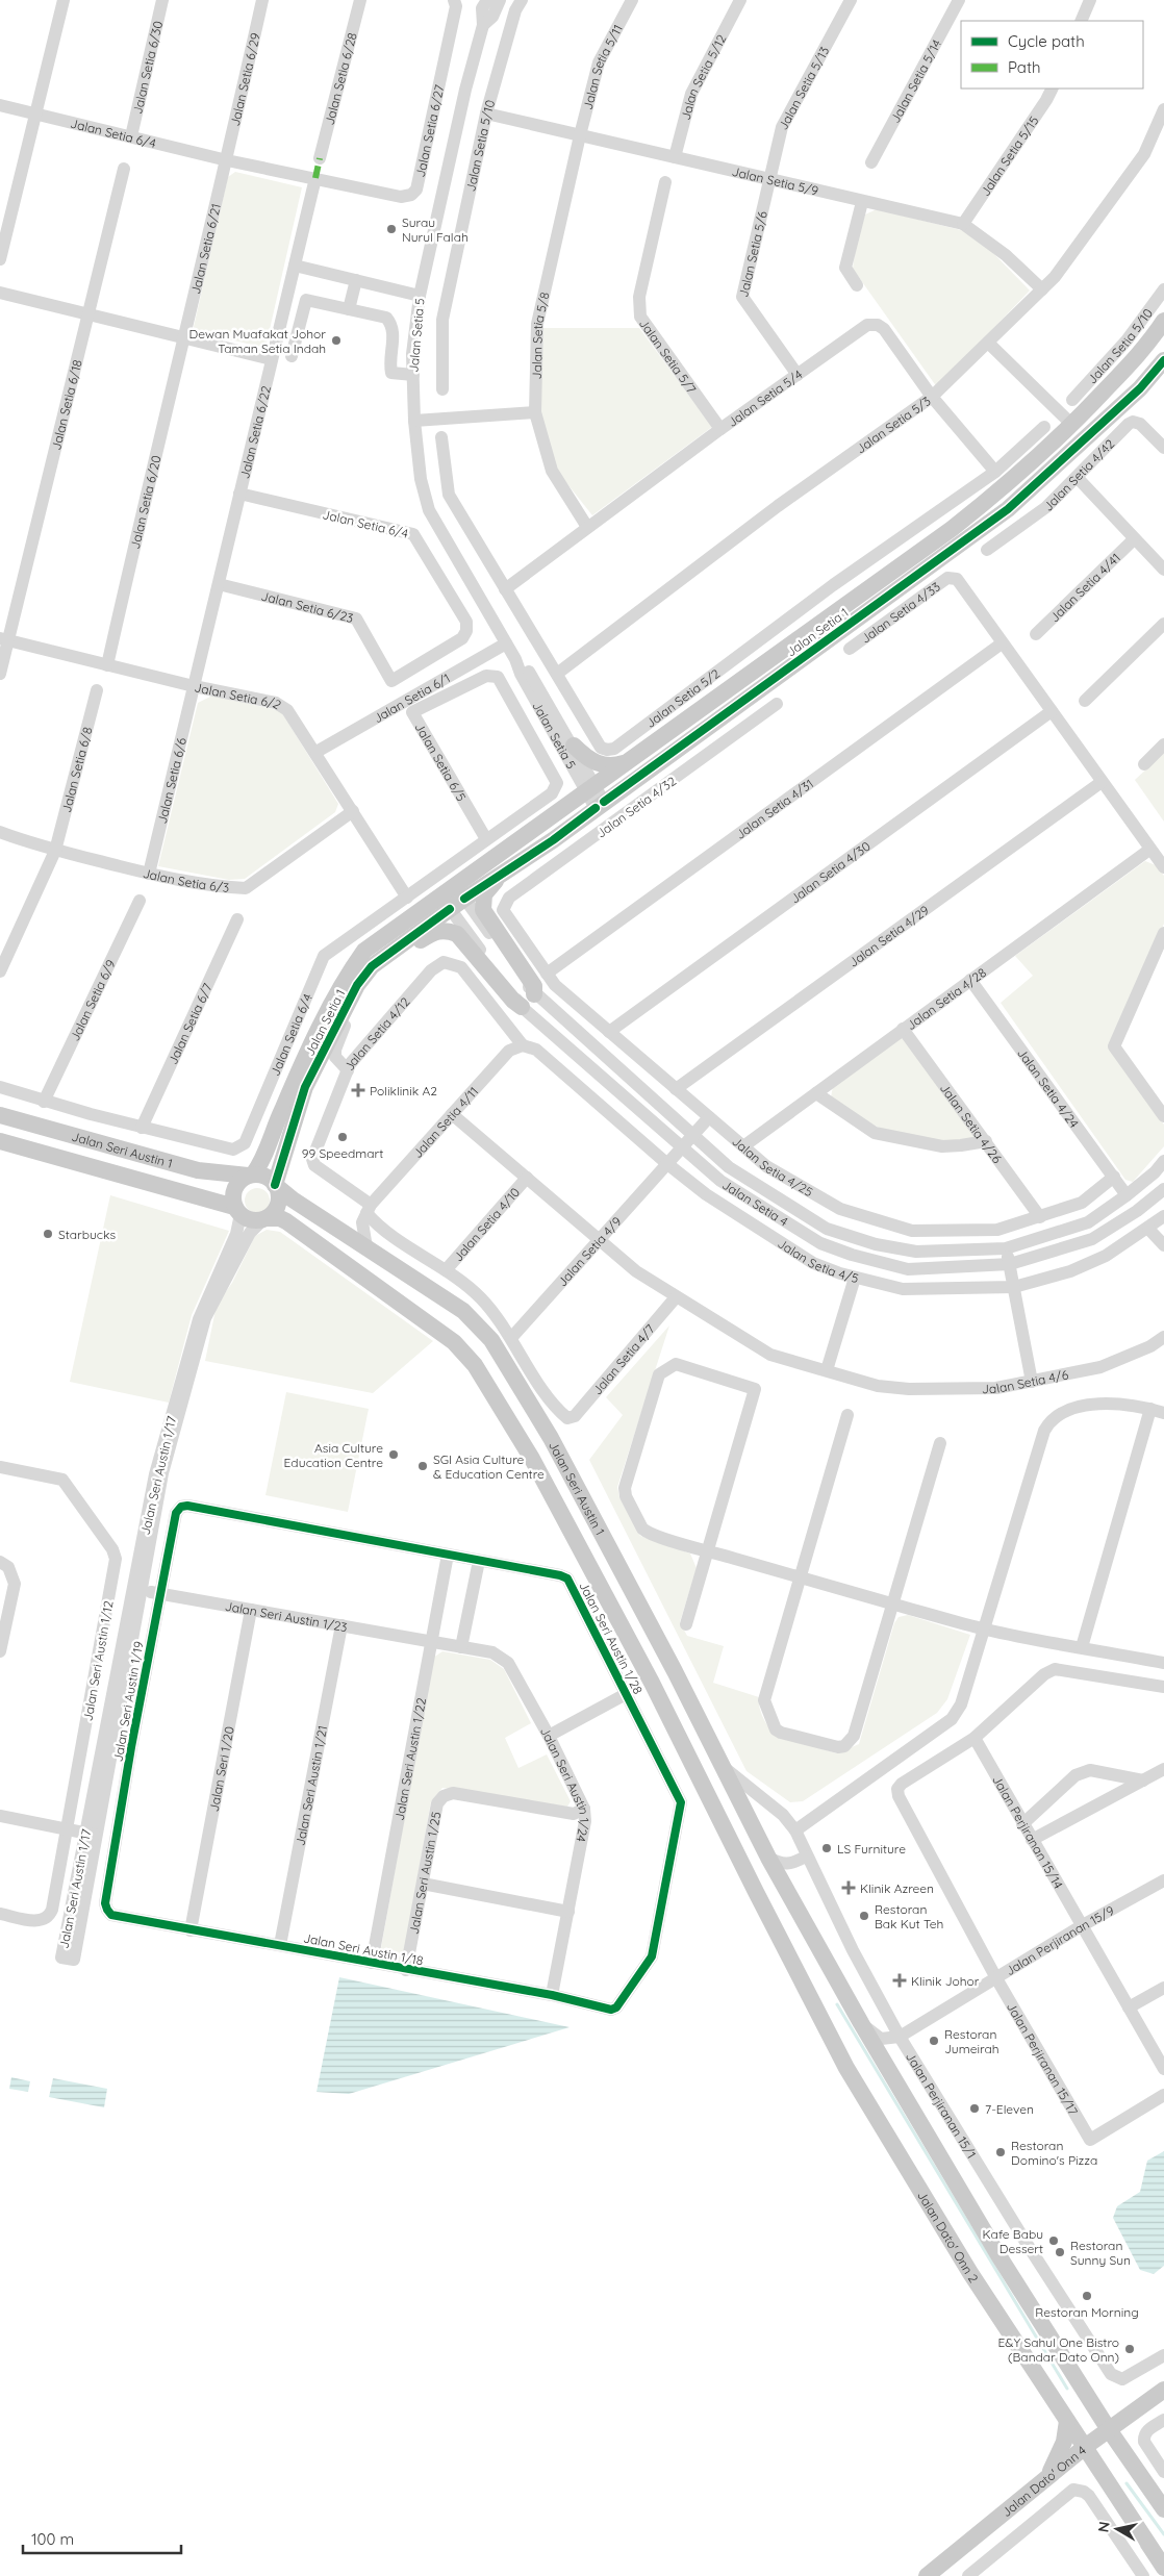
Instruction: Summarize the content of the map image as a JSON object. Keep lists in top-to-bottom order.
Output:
{
  "streets": {
    "main road": [
      "Jalan Setia 1",
      "Jalan Seri Austin 1",
      "Jalan Dato' Onn 2",
      "Jalan Dato' Onn 4"
    ],
    "street": [
      "Jalan Setia 5/11",
      "Jalan Setia 6/30",
      "Jalan Setia 5/12",
      "Jalan Setia 6/28",
      "Jalan Setia 6/29",
      "Jalan Setia 5/14",
      "Jalan Setia 5/13",
      "Jalan Setia 6/27",
      "Jalan Setia 6/4",
      "Jalan Setia 5/10",
      "Jalan Setia 5/15",
      "Jalan Setia 5/9",
      "Jalan Setia 6/21",
      "Jalan Setia 5/6",
      "Jalan Setia 5",
      "Jalan Setia 5/8",
      "Jalan Setia 5/7",
      "Jalan Setia 5/4",
      "Jalan Setia 6/18",
      "Jalan Setia 5/3",
      "Jalan Setia 6/22",
      "Jalan Setia 4/42",
      "Jalan Setia 6/20",
      "Jalan Setia 4/41",
      "Jalan Setia 6/23",
      "Jalan Setia 4/33",
      "Jalan Setia 6/2",
      "Jalan Setia 6/1",
      "Jalan Setia 5/2",
      "Jalan Setia 6/5",
      "Jalan Setia 6/8",
      "Jalan Setia 6/6",
      "Jalan Setia 4/32",
      "Jalan Setia 4/31",
      "Jalan Setia 4/30",
      "Jalan Setia 6/3",
      "Jalan Setia 4/29",
      "Jalan Setia 4/28",
      "Jalan Setia 6/9",
      "Jalan Setia 6/7",
      "Jalan Setia 4/12",
      "Jalan Setia 4/24",
      "Jalan Setia 4/11",
      "Jalan Setia 4/26",
      "Jalan Setia 4/25",
      "Jalan Setia 4",
      "Jalan Setia 4/10",
      "Jalan Setia 4/9",
      "Jalan Setia 4/5",
      "Jalan Setia 4/7",
      "Jalan Setia 4/6",
      "Jalan Seri Austin 1/17",
      "Jalan Seri Austin 1/23",
      "Jalan Seri Austin 1/28",
      "Jalan Seri Austin 1/12",
      "Jalan Seri Austin 1/19",
      "Jalan Seri Austin 1/22",
      "Jalan Seri 1/20",
      "Jalan Seri Austin 1/21",
      "Jalan Seri Austin 1/24",
      "Jalan Perjiranan 15/14",
      "Jalan Seri Austin 1/25",
      "Jalan Perjiranan 15/9",
      "Jalan Seri Austin 1/18",
      "Jalan Perjiranan 15/17",
      "Jalan Perjiranan 15/1"
    ]
  },
  "crossings": [
    ["Jalan Setia 5/11", "Jalan Setia 5/9"],
    ["Jalan Setia 5/11", "Jalan Setia 5/8"],
    ["Jalan Setia 6/30", "Jalan Setia 6/4"],
    ["Jalan Setia 5/12", "Jalan Setia 5/9"],
    ["Jalan Setia 6/29", "Jalan Setia 6/4"],
    ["Jalan Setia 6/29", "Jalan Setia 6/21"],
    ["Jalan Setia 5/13", "Jalan Setia 5/9"],
    ["Jalan Setia 5/13", "Jalan Setia 5/6"],
    ["Jalan Setia 6/27", "Jalan Setia 6/4"],
    ["Jalan Setia 6/27", "Jalan Setia 6/22"],
    ["Jalan Setia 6/4", "Jalan Setia 6/21"],
    ["Jalan Setia 6/4", "Jalan Setia 6/22"],
    ["Jalan Setia 6/4", "Jalan Setia 6/23"],
    ["Jalan Setia 6/4", "Jalan Setia 6/2"],
    ["Jalan Setia 6/4", "Jalan Setia 6/5"],
    ["Jalan Setia 6/4", "Jalan Setia 6/9"],
    ["Jalan Setia 6/4", "Jalan Setia 6/7"],
    ["Jalan Setia 5/10", "Jalan Setia 5/9"],
    ["Jalan Setia 5/15", "Jalan Setia 5/9"],
    ["Jalan Setia 5/9", "Jalan Setia 5/6"],
    ["Jalan Setia 5/9", "Jalan Setia 5/8"],
    ["Jalan Setia 5/9", "Jalan Setia 5/3"],
    ["Jalan Setia 6/21", "Jalan Setia 6/20"],
    ["Jalan Setia 5/6", "Jalan Setia 5/4"],
    ["Jalan Setia 5", "Jalan Setia 1"],
    ["Jalan Setia 5", "Jalan Setia 6/1"],
    ["Jalan Setia 5/8", "Jalan Setia 5/4"],
    ["Jalan Setia 5/7", "Jalan Setia 5/4"],
    ["Jalan Setia 5/4", "Jalan Setia 5/3"],
    ["Jalan Setia 5/4", "Jalan Setia 5/2"],
    ["Jalan Setia 6/18", "Jalan Setia 6/2"],
    ["Jalan Setia 5/3", "Jalan Setia 5/2"],
    ["Jalan Setia 6/22", "Jalan Setia 6/23"],
    ["Jalan Setia 6/22", "Jalan Setia 6/2"],
    ["Jalan Setia 6/22", "Jalan Setia 6/6"],
    ["Jalan Setia 6/20", "Jalan Setia 6/2"],
    ["Jalan Setia 4/33", "Jalan Setia 4/31"],
    ["Jalan Setia 1", "Jalan Seri Austin 1"],
    ["Jalan Setia 1", "Jalan Setia 4"],
    ["Jalan Setia 1", "Jalan Seri Austin 1/17"],
    ["Jalan Setia 6/2", "Jalan Setia 6/1"],
    ["Jalan Setia 6/2", "Jalan Setia 6/6"],
    ["Jalan Setia 6/2", "Jalan Setia 6/3"],
    ["Jalan Setia 6/8", "Jalan Setia 6/3"],
    ["Jalan Setia 6/6", "Jalan Setia 6/3"],
    ["Jalan Setia 4/32", "Jalan Setia 4/25"],
    ["Jalan Setia 4/31", "Jalan Setia 4/25"],
    ["Jalan Setia 4/30", "Jalan Setia 4/25"],
    ["Jalan Setia 4/29", "Jalan Setia 4/25"],
    ["Jalan Setia 4/28", "Jalan Setia 4/24"],
    ["Jalan Setia 4/28", "Jalan Setia 4/26"],
    ["Jalan Setia 4/28", "Jalan Setia 4/25"],
    ["Jalan Setia 4/12", "Jalan Setia 4/11"],
    ["Jalan Setia 4/12", "Jalan Setia 4/5"],
    ["Jalan Setia 4/24", "Jalan Setia 4/25"],
    ["Jalan Setia 4/24", "Jalan Setia 4"],
    ["Jalan Setia 4/11", "Jalan Setia 4/5"],
    ["Jalan Setia 4/11", "Jalan Setia 4/6"],
    ["Jalan Setia 4/26", "Jalan Setia 4/25"],
    ["Jalan Seri Austin 1", "Jalan Seri Austin 1/17"],
    ["Jalan Seri Austin 1", "Jalan Perjiranan 15/1"],
    ["Jalan Seri Austin 1", "Jalan Dato' Onn 2"],
    ["Jalan Setia 4/25", "Jalan Setia 4/9"],
    ["Jalan Setia 4", "Jalan Setia 4/9"],
    ["Jalan Setia 4/10", "Jalan Setia 4/6"],
    ["Jalan Setia 4/9", "Jalan Setia 4/5"],
    ["Jalan Setia 4/9", "Jalan Setia 4/7"],
    ["Jalan Setia 4/9", "Jalan Setia 4/6"],
    ["Jalan Setia 4/7", "Jalan Setia 4/6"],
    ["Jalan Seri Austin 1/17", "Jalan Seri Austin 1/23"],
    ["Jalan Seri Austin 1/23", "Jalan Seri Austin 1/19"],
    ["Jalan Seri Austin 1/23", "Jalan Seri Austin 1/22"],
    ["Jalan Seri Austin 1/23", "Jalan Seri 1/20"],
    ["Jalan Seri Austin 1/23", "Jalan Seri Austin 1/21"],
    ["Jalan Seri Austin 1/23", "Jalan Seri Austin 1/24"],
    ["Jalan Seri Austin 1/28", "Jalan Seri Austin 1/19"],
    ["Jalan Seri Austin 1/28", "Jalan Seri Austin 1/22"],
    ["Jalan Seri Austin 1/28", "Jalan Seri Austin 1/18"],
    ["Jalan Seri Austin 1/19", "Jalan Seri Austin 1/18"],
    ["Jalan Seri Austin 1/22", "Jalan Seri Austin 1/24"],
    ["Jalan Seri Austin 1/22", "Jalan Seri Austin 1/18"],
    ["Jalan Seri 1/20", "Jalan Seri Austin 1/18"],
    ["Jalan Seri Austin 1/21", "Jalan Seri Austin 1/18"],
    ["Jalan Seri Austin 1/24", "Jalan Seri Austin 1/25"],
    ["Jalan Seri Austin 1/24", "Jalan Seri Austin 1/18"],
    ["Jalan Perjiranan 15/14", "Jalan Perjiranan 15/9"],
    ["Jalan Perjiranan 15/14", "Jalan Perjiranan 15/17"],
    ["Jalan Seri Austin 1/25", "Jalan Seri Austin 1/18"],
    ["Jalan Perjiranan 15/9", "Jalan Perjiranan 15/17"],
    ["Jalan Perjiranan 15/9", "Jalan Perjiranan 15/1"],
    ["Jalan Dato' Onn 2", "Jalan Dato' Onn 4"]
  ],
  "places": {
    "other": [
      "Surau Nurul Falah",
      "Dewan Muafakat Johor Taman Setia Indah",
      "99 Speedmart",
      "Starbucks",
      "Asia Culture Education Centre",
      "SGI Asia Culture & Education Centre",
      "LS Furniture",
      "Restoran Bak Kut Teh",
      "Restoran Jumeirah",
      "7-Eleven",
      "Restoran Domino's Pizza",
      "Kafe Babu Dessert",
      "Restoran Sunny Sun",
      "Restoran Morning",
      "E&Y Sahul One Bistro (Bandar Dato Onn)"
    ],
    "health": ["Poliklinik A2", "Klinik Azreen", "Klinik Johor"]
  },
  "legend": ["Cycle path", "Path"],
  "scale_bar": "100 m",
  "north": "left"
}
